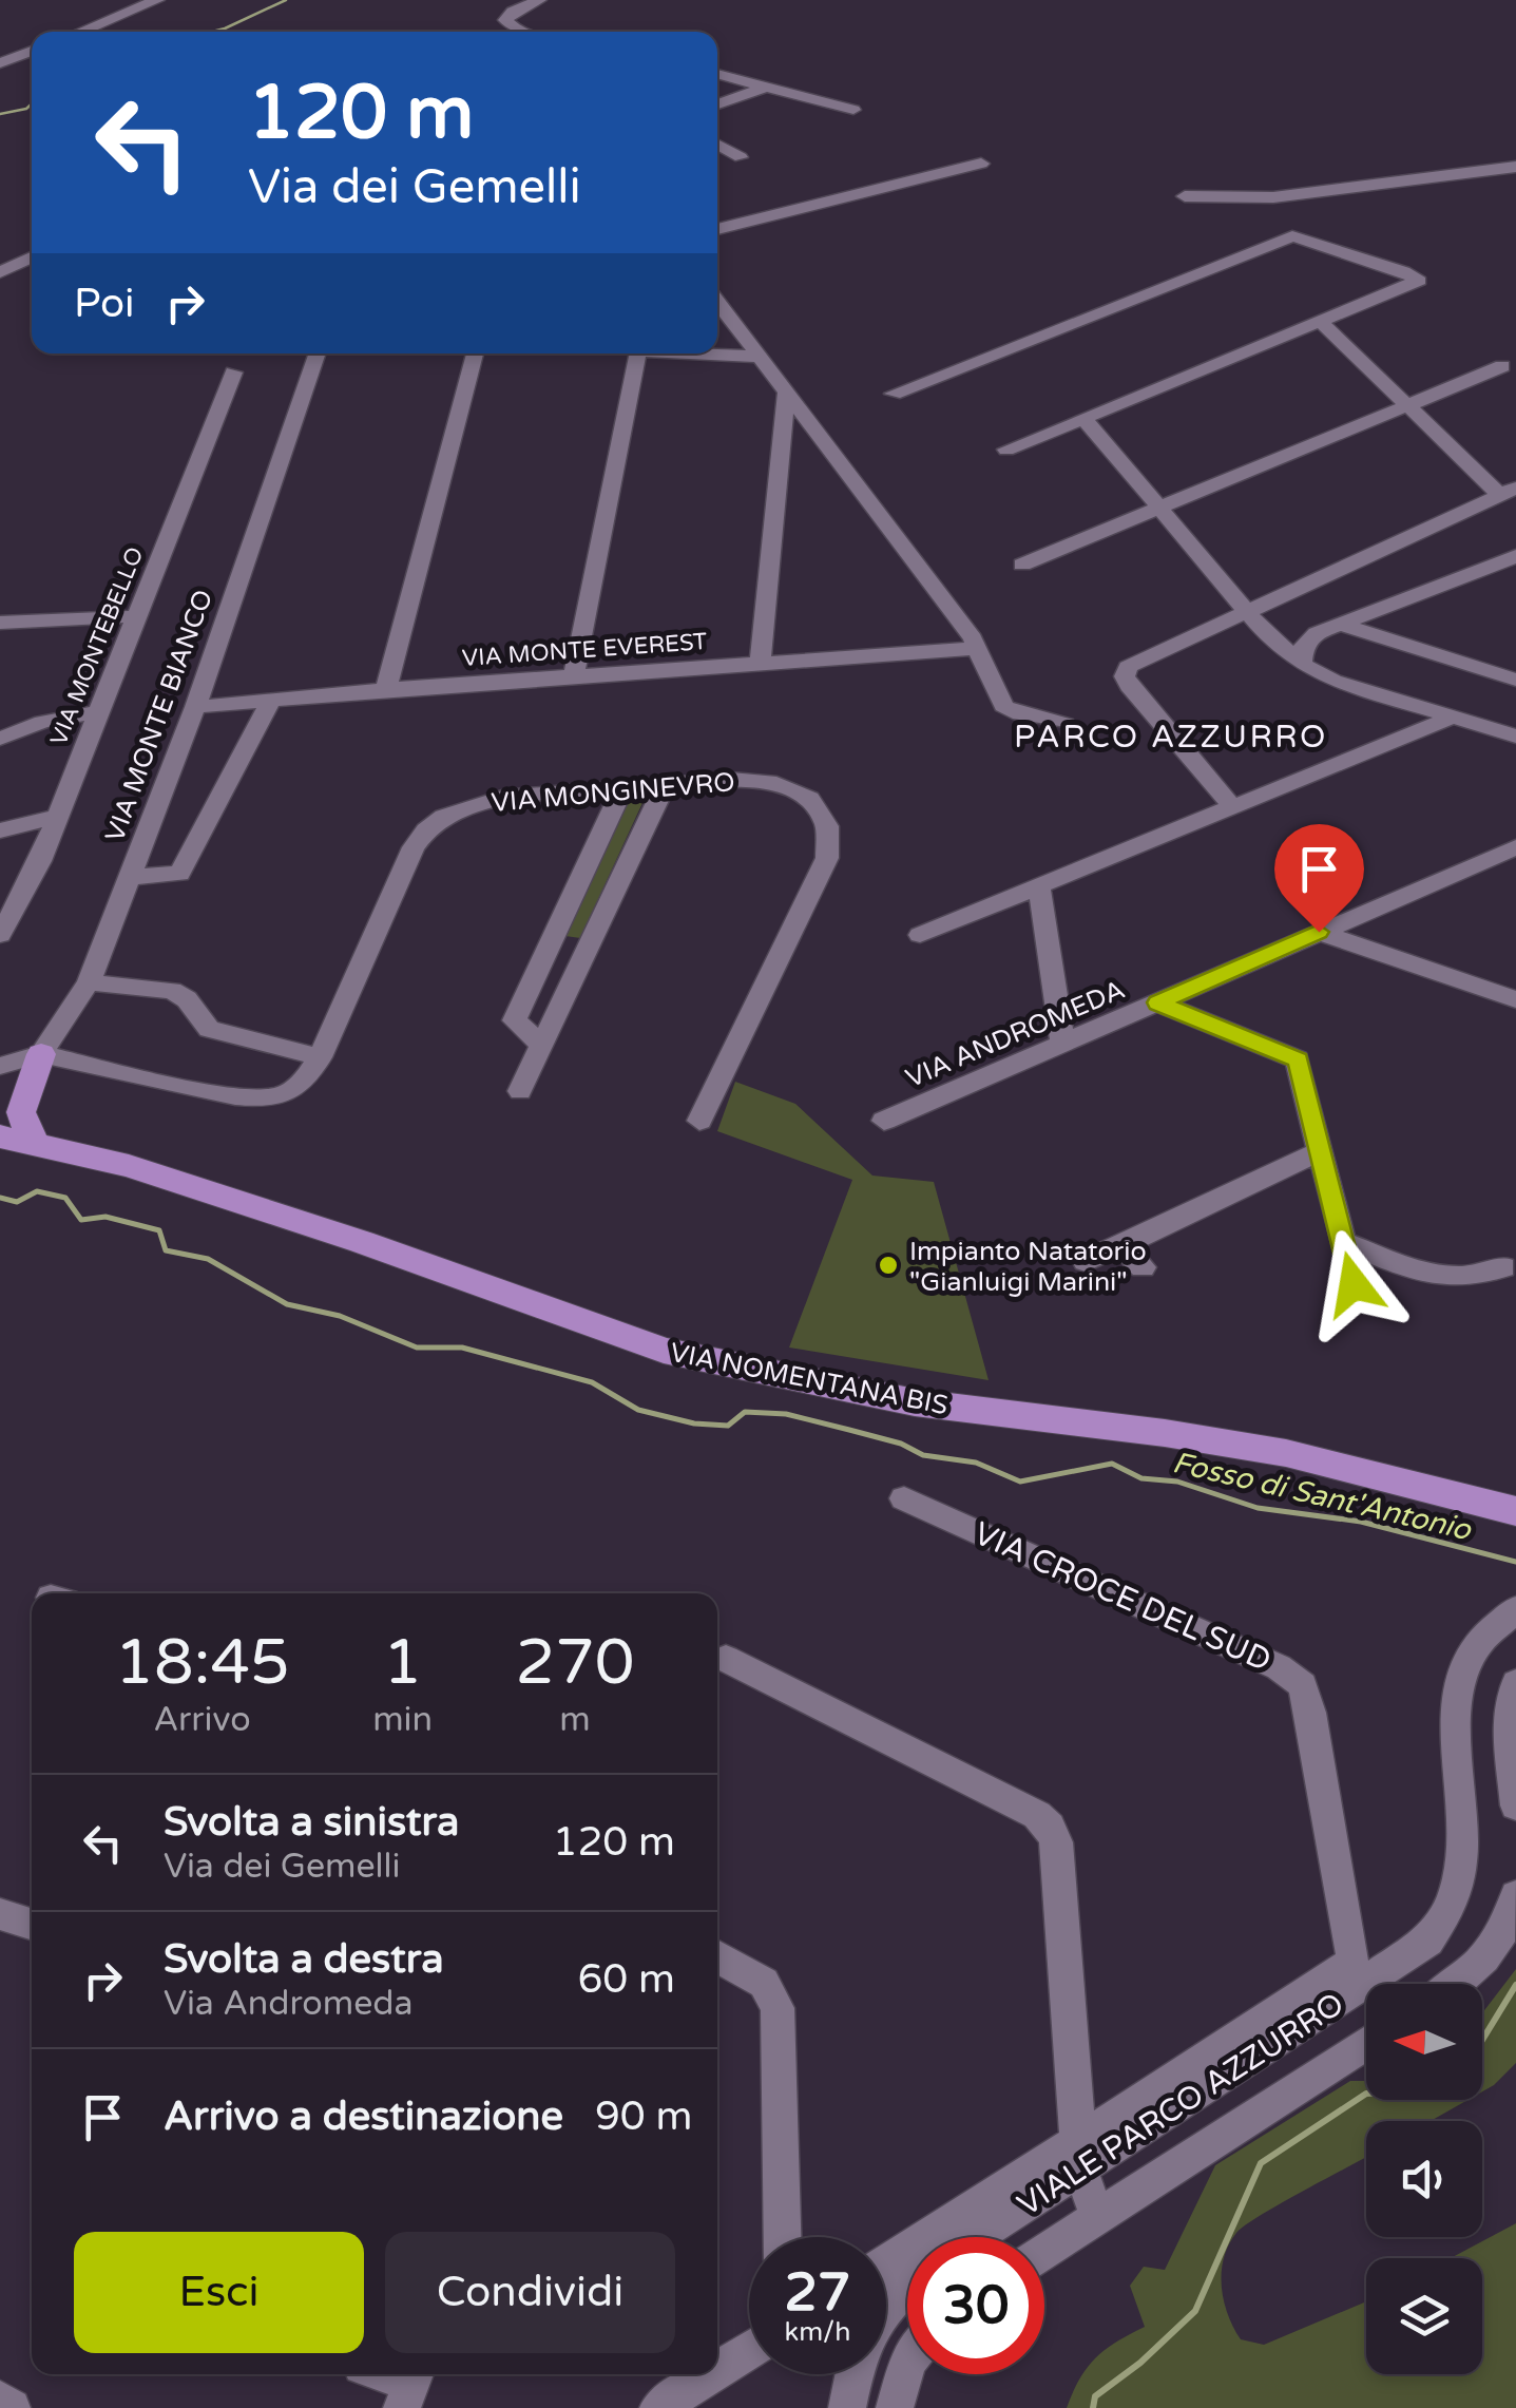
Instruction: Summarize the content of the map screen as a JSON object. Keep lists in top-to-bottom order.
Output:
{
  "streets": {
    "main road": ["VIA NOMENTANA BIS"],
    "street": [
      "VIA MONTEBELLO",
      "VIA MONTE EVEREST",
      "VIA MONTE BIANCO",
      "VIA MONGINEVRO",
      "VIA ANDROMEDA",
      "VIA CROCE DEL SUD",
      "VIALE PARCO AZZURRO"
    ]
  },
  "crossings": [
    ["VIA MONTE EVEREST", "VIA MONTE BIANCO"],
    ["VIA MONTE BIANCO", "VIA MONGINEVRO"],
    ["VIA CROCE DEL SUD", "VIALE PARCO AZZURRO"]
  ],
  "districts": ["PARCO AZZURRO"],
  "water": ["Fosso di Sant'Antonio"],
  "places": ["Impianto Natatorio \"Gianluigi Marini\""],
  "north": "left",
  "page": {
    "turn": ["120 m", "Via dei Gemelli"],
    "then": "Poi",
    "eta": [
      "18:45",
      "Arrivo",
      "1",
      "min",
      "270",
      "m"
    ],
    "list": [
      {
        "name": "Svolta a sinistra",
        "note": "Via dei Gemelli",
        "value": "120 m"
      },
      {
        "name": "Svolta a destra",
        "note": "Via Andromeda",
        "value": "60 m"
      },
      {
        "name": "Arrivo a destinazione",
        "value": "90 m"
      }
    ],
    "buttons": ["Esci", "Condividi"],
    "speed": "27 km/h",
    "limit": "30"
  }
}
